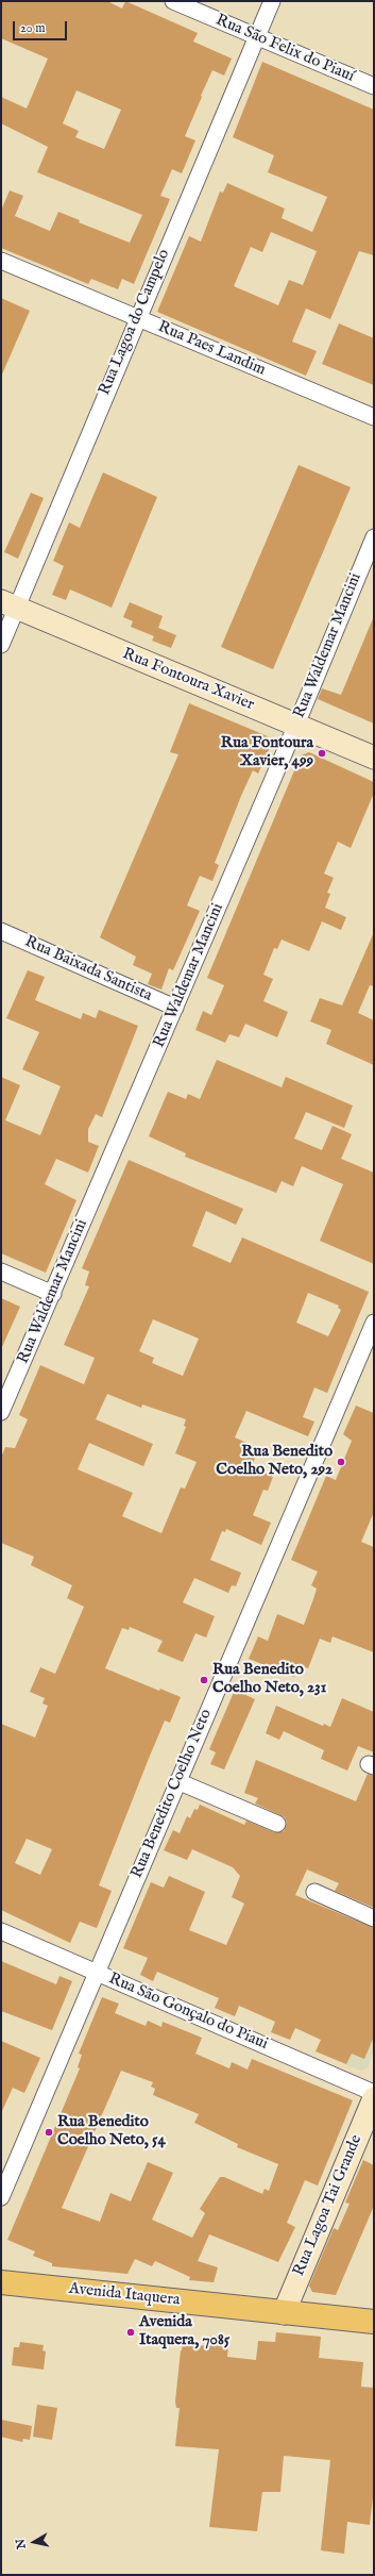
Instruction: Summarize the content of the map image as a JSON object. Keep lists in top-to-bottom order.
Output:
{
  "streets": {
    "main road": ["Rua Fontoura Xavier", "Rua Lagoa Tai Grande", "Avenida Itaquera"],
    "street": [
      "Rua São Felix do Piauí",
      "Rua Lagoa do Campelo",
      "Rua Paes Landim",
      "Rua Waldemar Mancini",
      "Rua Baixada Santista",
      "Rua Benedito Coelho Neto",
      "Rua São Gonçalo do Piaui"
    ]
  },
  "crossings": [
    ["Rua São Felix do Piauí", "Rua Lagoa do Campelo"],
    ["Rua Lagoa do Campelo", "Rua Paes Landim"],
    ["Rua Lagoa do Campelo", "Rua Fontoura Xavier"],
    ["Rua Waldemar Mancini", "Rua Fontoura Xavier"],
    ["Rua Waldemar Mancini", "Rua Baixada Santista"],
    ["Rua Benedito Coelho Neto", "Rua São Gonçalo do Piaui"],
    ["Rua Lagoa Tai Grande", "Avenida Itaquera"]
  ],
  "places": [
    "Rua Fontoura Xavier, 499",
    "Rua Benedito Coelho Neto, 292",
    "Rua Benedito Coelho Neto, 231",
    "Rua Benedito Coelho Neto, 54",
    "Avenida Itaquera, 7085"
  ],
  "scale_bar": "20 m",
  "north": "left"
}
